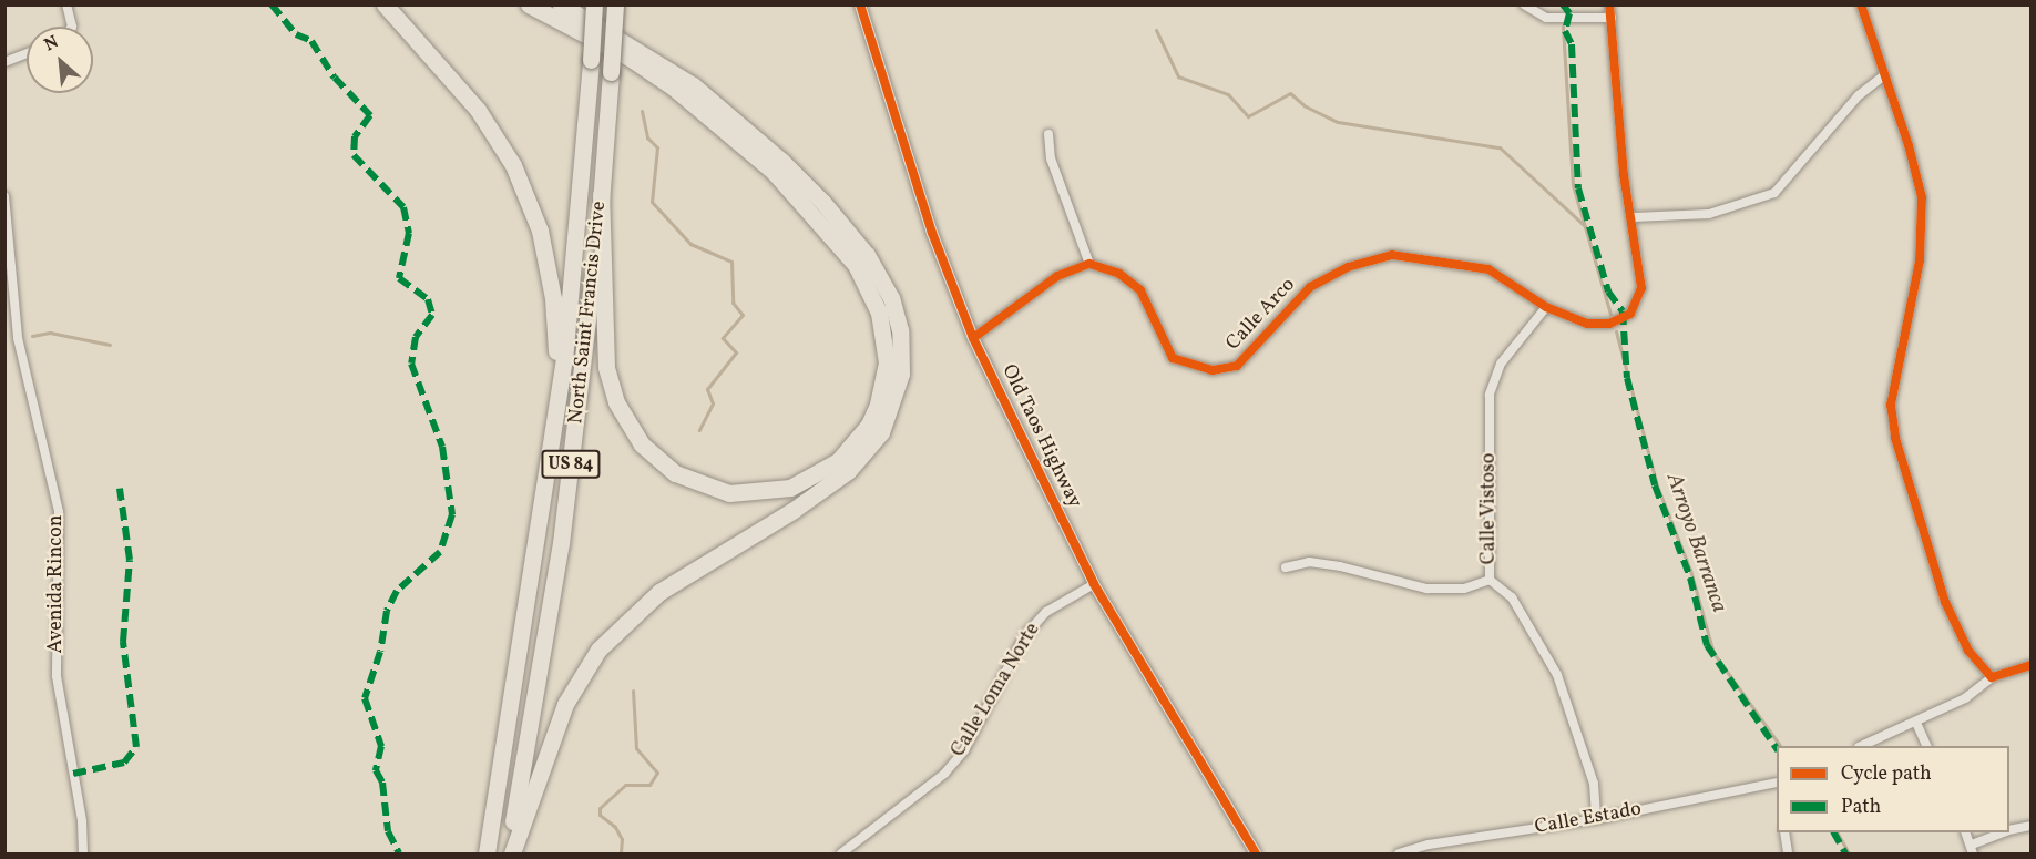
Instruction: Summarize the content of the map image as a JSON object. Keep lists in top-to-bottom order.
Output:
{
  "streets": {
    "highway": ["North Saint Francis Drive", "US 84"],
    "street": [
      "Calle Arco",
      "Old Taos Highway",
      "Calle Vistoso",
      "Avenida Rincon",
      "Calle Loma Norte",
      "Calle Estado"
    ]
  },
  "crossings": [
    ["Calle Arco", "Calle Vistoso"],
    ["Old Taos Highway", "Calle Loma Norte"],
    ["Calle Vistoso", "Calle Estado"]
  ],
  "water": ["Arroyo Barranca"],
  "legend": ["Cycle path", "Path"],
  "north": "top left"
}
